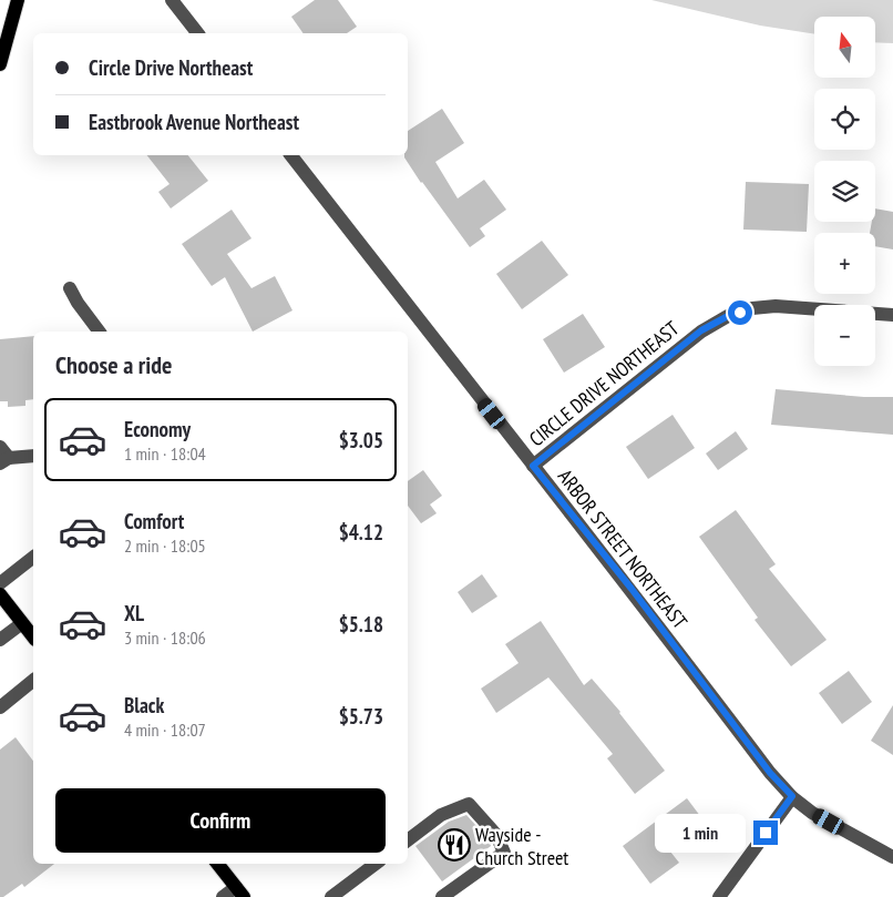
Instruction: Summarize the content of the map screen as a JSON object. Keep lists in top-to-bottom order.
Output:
{
  "streets": {
    "street": ["CIRCLE DRIVE NORTHEAST", "ARBOR STREET NORTHEAST"]
  },
  "crossings": [
    ["CIRCLE DRIVE NORTHEAST", "ARBOR STREET NORTHEAST"]
  ],
  "places": {
    "restaurant": ["Wayside - Church Street"]
  },
  "north": "top",
  "page": {
    "map_buttons": ["+", "−"],
    "banner": ["Circle Drive Northeast", "Eastbrook Avenue Northeast"],
    "heading": "Choose a ride",
    "list": [
      {
        "name": "Economy",
        "note": "1 min · 18:04",
        "value": "$3.05"
      },
      {
        "name": "Comfort",
        "note": "2 min · 18:05",
        "value": "$4.12"
      },
      {
        "name": "XL",
        "note": "3 min · 18:06",
        "value": "$5.18"
      },
      {
        "name": "Black",
        "note": "4 min · 18:07",
        "value": "$5.73"
      }
    ],
    "buttons": "Confirm",
    "bubble": "1 min"
  }
}
